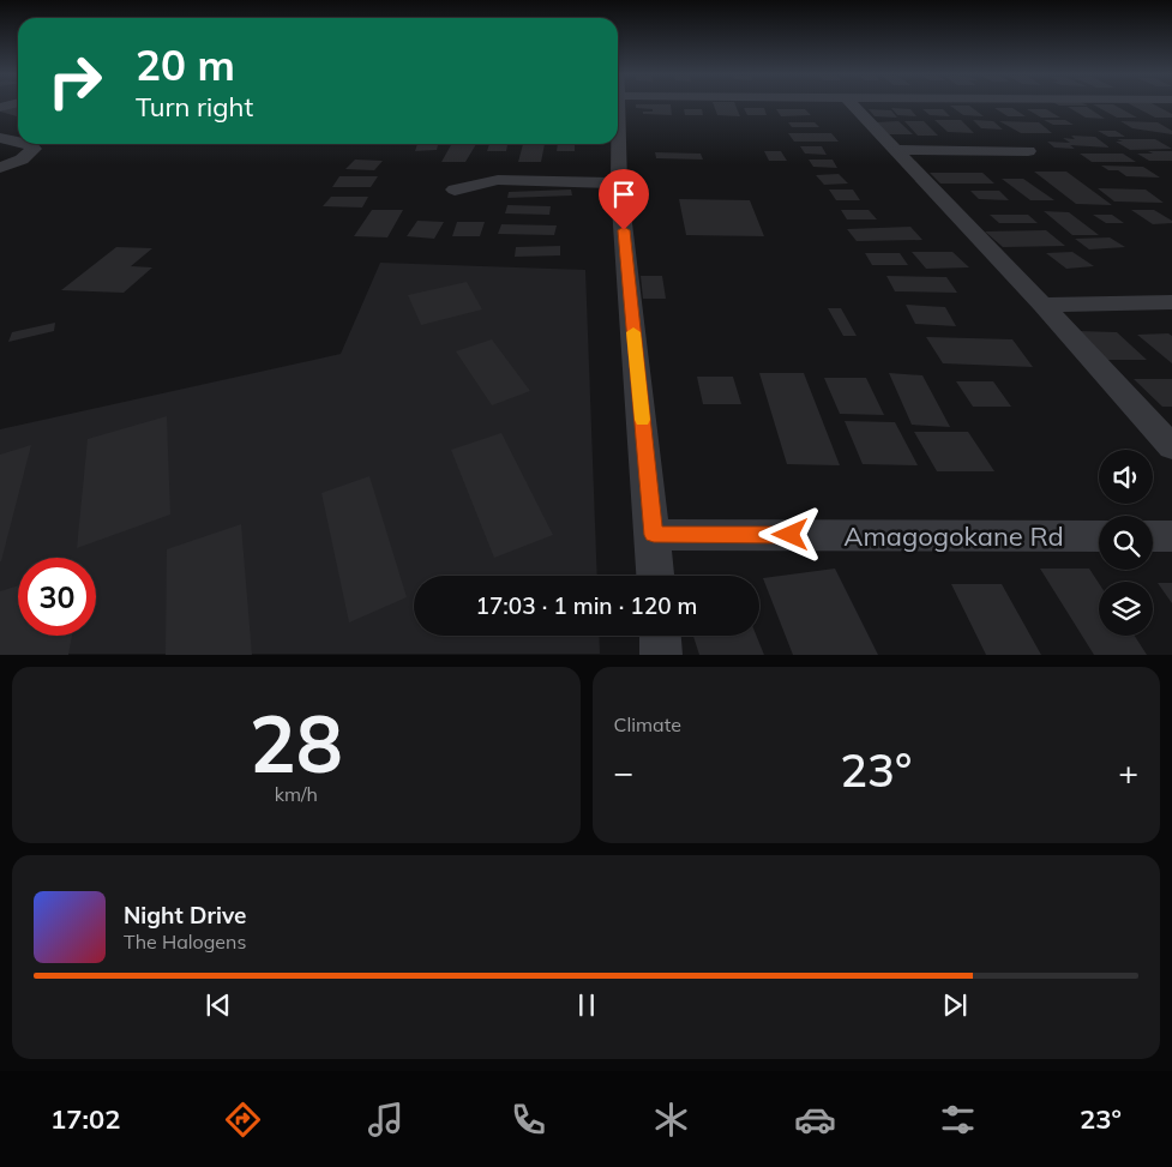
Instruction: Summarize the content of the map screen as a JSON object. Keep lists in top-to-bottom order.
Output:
{
  "streets": {
    "street": ["Amagogokane Rd"]
  },
  "page": {
    "turn": ["20 m", "Turn right"],
    "limit": "30",
    "trip": "17:03 · 1 min · 120 m",
    "tile": [
      ["28", "km/h"],
      "Climate"
    ],
    "heat": ["−", "23°", "+"],
    "song": ["Night Drive", "The Halogens"],
    "tabs": ["17:02", "23°"]
  }
}
